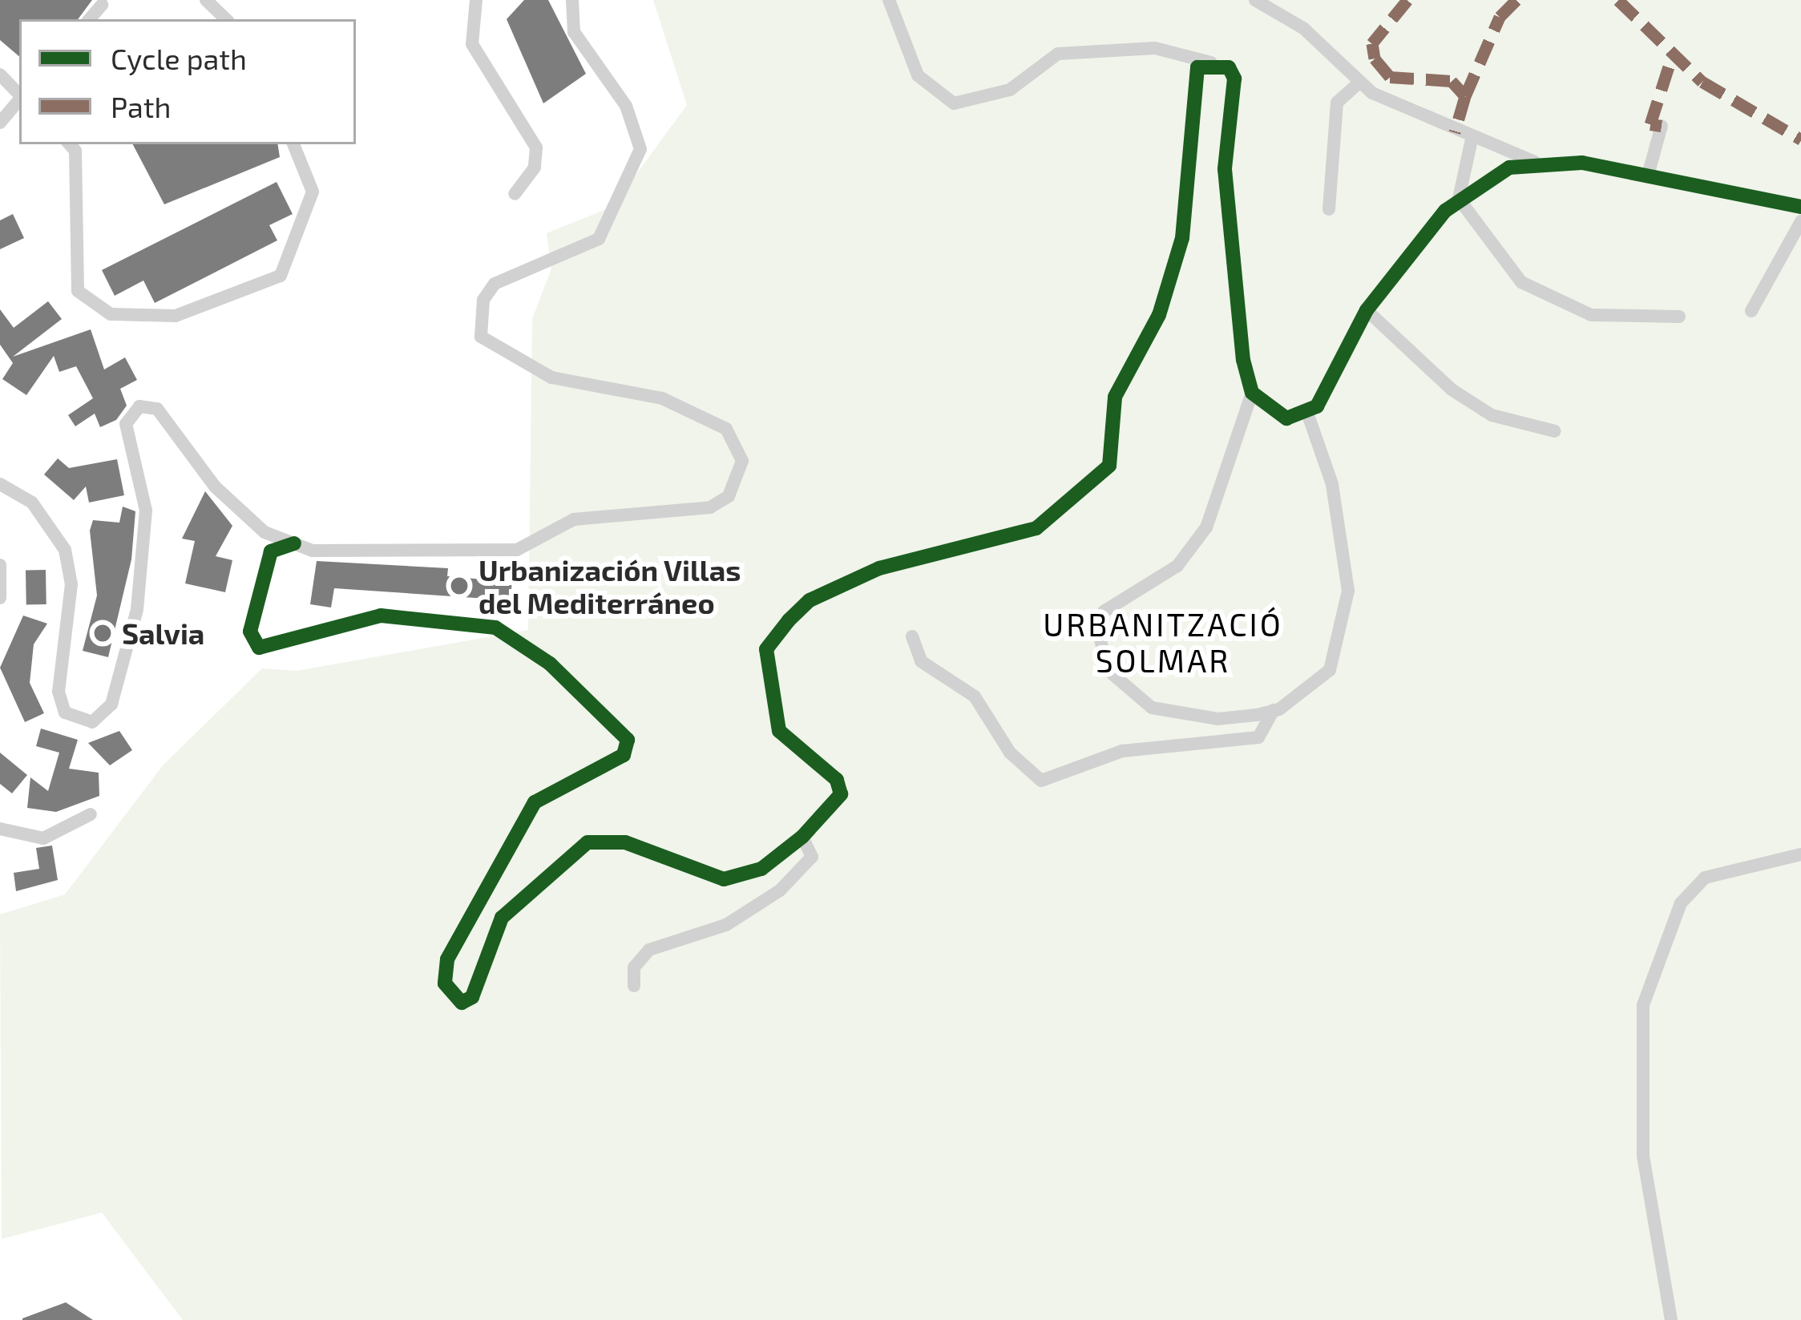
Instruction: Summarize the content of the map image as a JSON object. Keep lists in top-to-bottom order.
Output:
{
  "districts": ["URBANITZACIÓ SOLMAR"],
  "places": ["Urbanización Villas del Mediterráneo", "Salvia"],
  "legend": ["Cycle path", "Path"]
}
